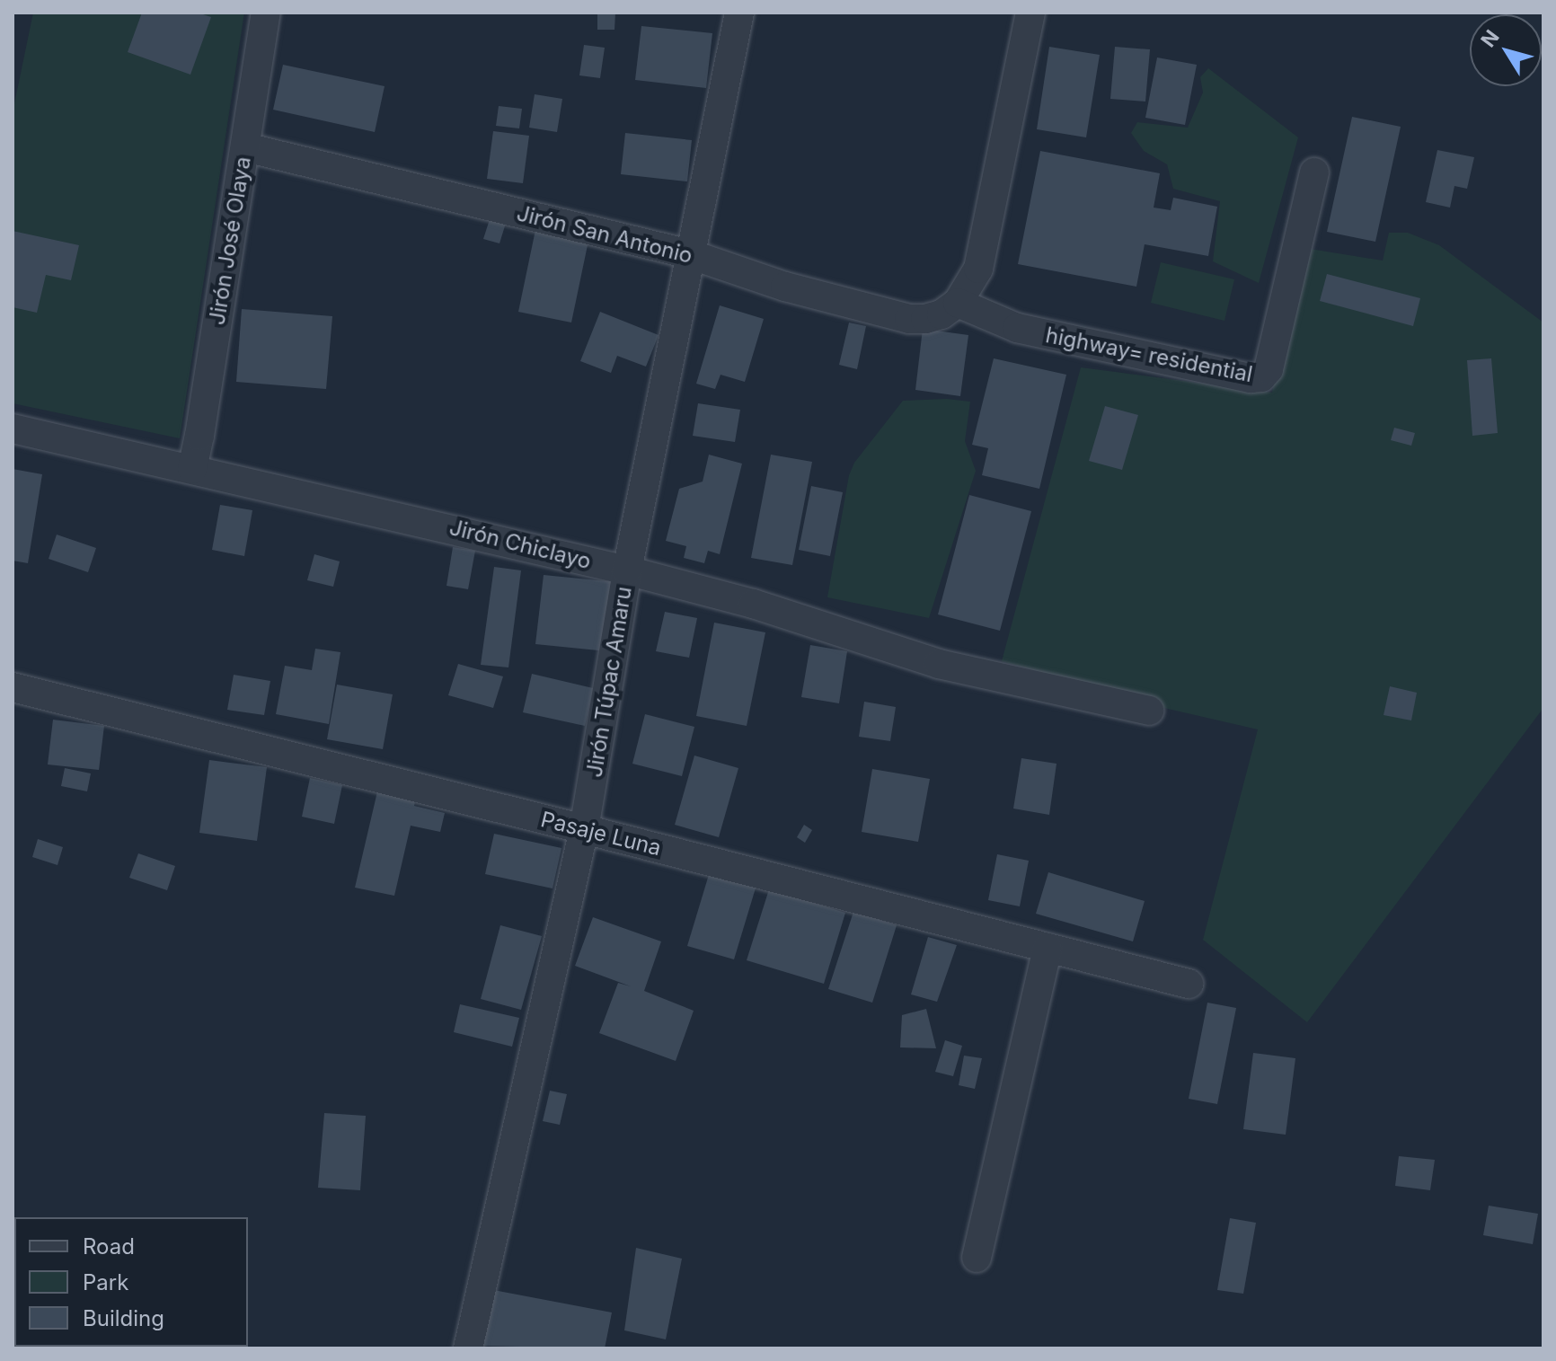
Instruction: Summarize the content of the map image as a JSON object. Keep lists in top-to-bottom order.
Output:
{
  "streets": {
    "street": [
      "Jirón San Antonio",
      "Jirón José Olaya",
      "highway= residential",
      "Jirón Chiclayo",
      "Jirón Túpac Amaru",
      "Pasaje Luna"
    ]
  },
  "crossings": [
    ["Jirón San Antonio", "Jirón José Olaya"],
    ["Jirón San Antonio", "highway= residential"],
    ["Jirón San Antonio", "Jirón Túpac Amaru"],
    ["Jirón José Olaya", "Jirón Chiclayo"],
    ["Jirón Chiclayo", "Jirón Túpac Amaru"],
    ["Jirón Túpac Amaru", "Pasaje Luna"]
  ],
  "legend": ["Road", "Park", "Building"],
  "north": "top left"
}
